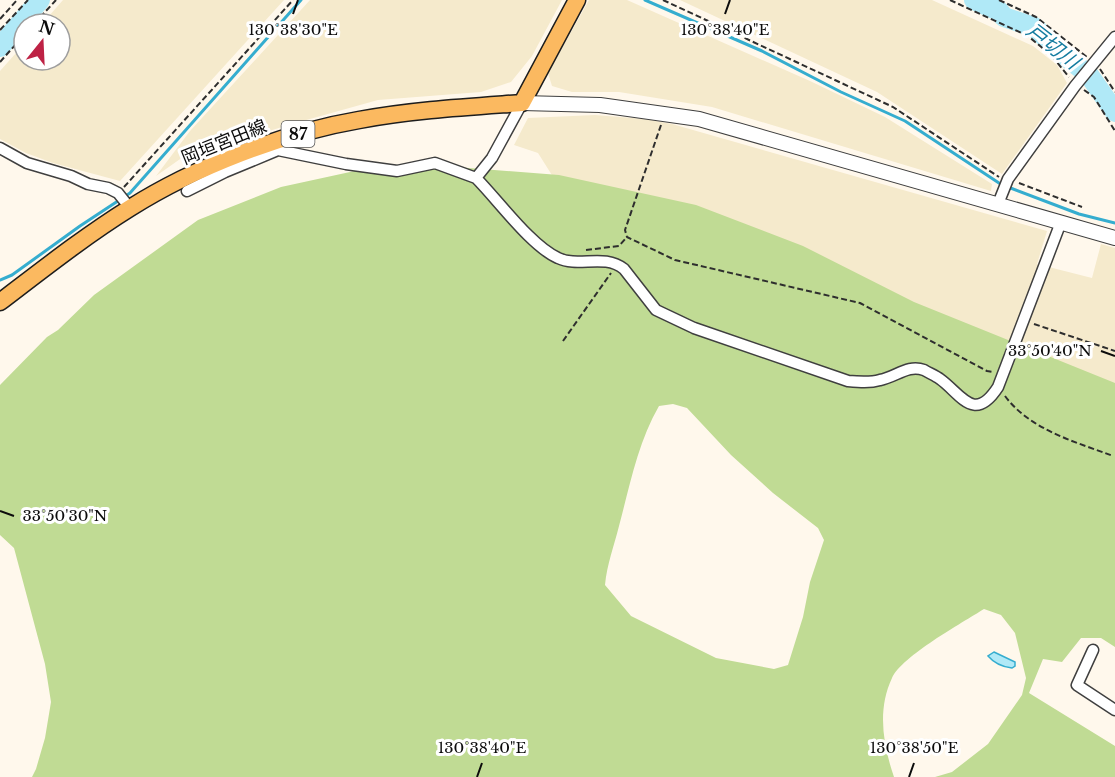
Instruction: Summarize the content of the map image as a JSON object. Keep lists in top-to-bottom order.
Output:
{
  "streets": {
    "main road": ["87", "岡垣宮田線"]
  },
  "water": ["戸切川"],
  "north": "top",
  "coordinates": [
    "130°38'30\"E",
    "130°38'40\"E",
    "33°50'40\"N",
    "33°50'30\"N",
    "130°38'50\"E"
  ]
}
